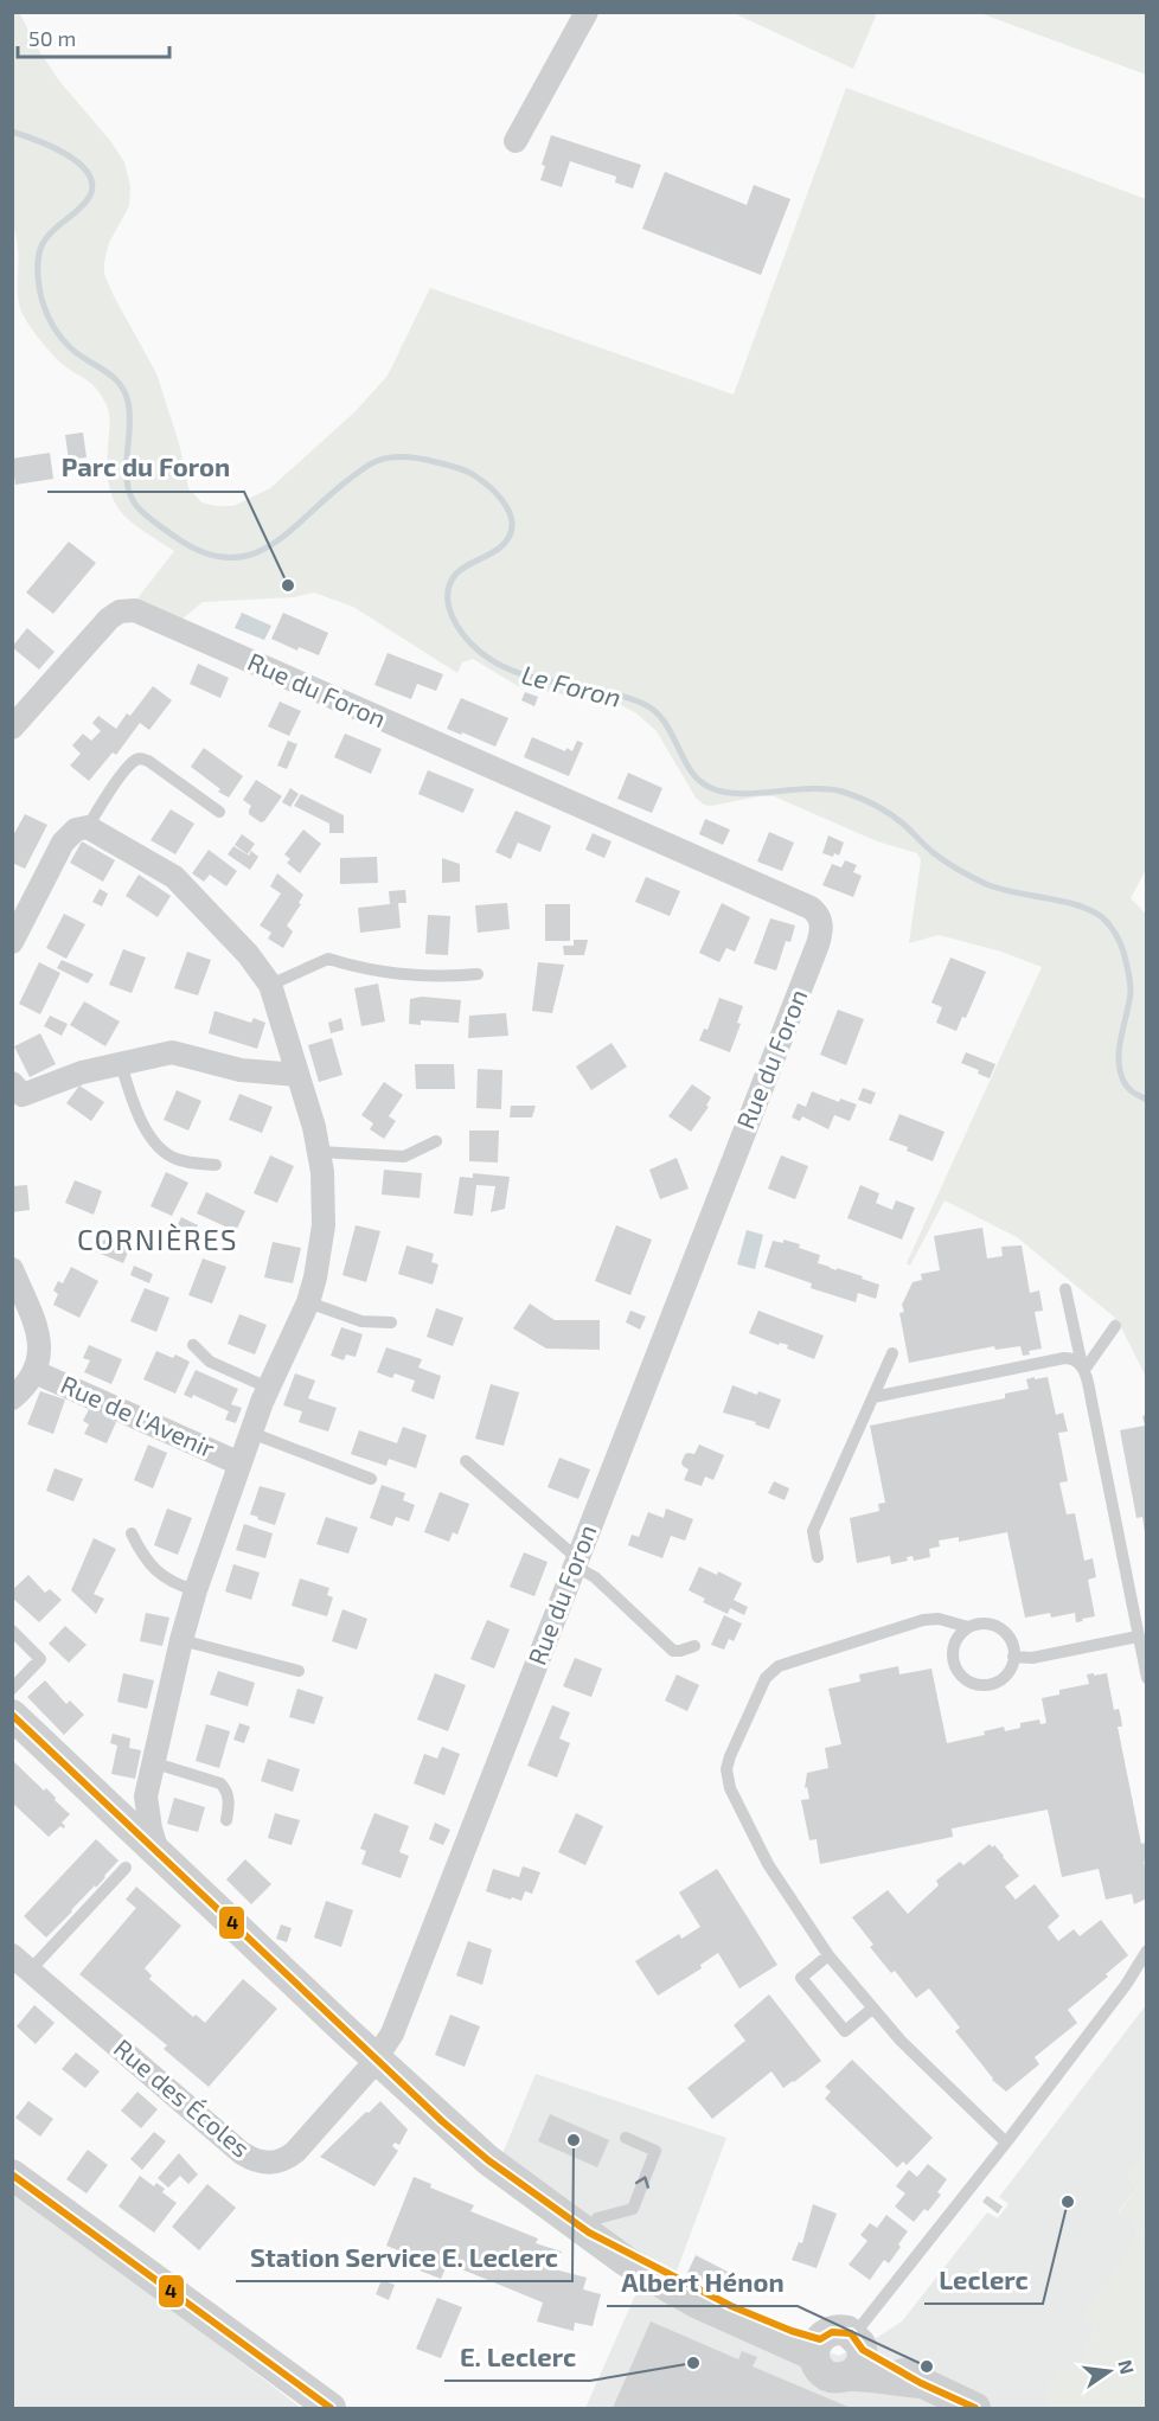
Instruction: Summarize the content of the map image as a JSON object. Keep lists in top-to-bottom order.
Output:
{
  "streets": {
    "street": ["Rue du Foron", "Rue de l'Avenir", "Rue des Écoles"]
  },
  "crossings": [
    ["Rue du Foron", "Rue des Écoles"]
  ],
  "districts": ["CORNIÈRES"],
  "water": ["Le Foron"],
  "places": [
    "Parc du Foron",
    "Station Service E. Leclerc",
    "Leclerc",
    "E. Leclerc",
    "Albert Hénon"
  ],
  "lines": ["transit line 4"],
  "scale_bar": "50 m",
  "north": "right"
}
